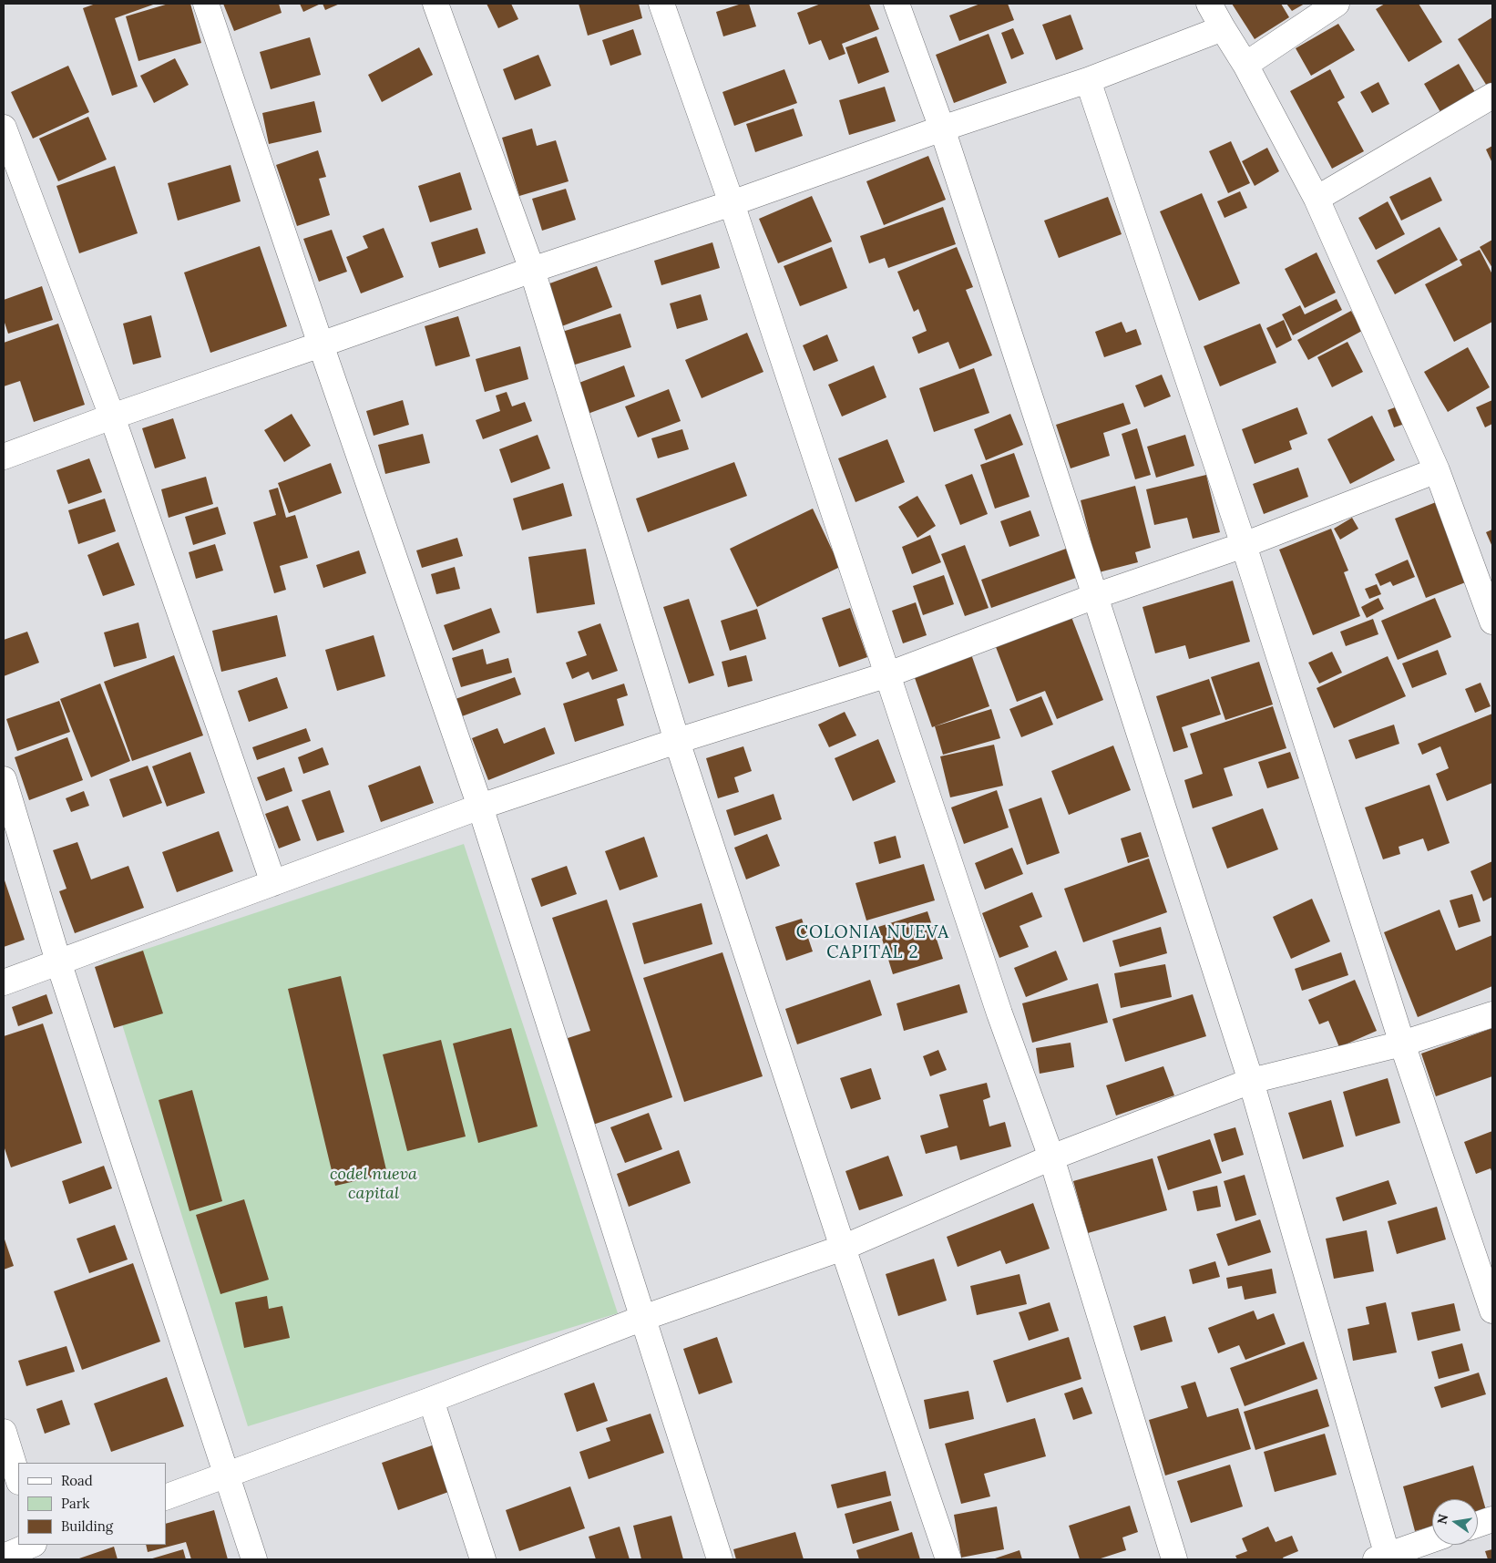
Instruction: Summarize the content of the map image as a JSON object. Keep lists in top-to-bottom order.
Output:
{
  "districts": ["COLONIA NUEVA CAPITAL 2"],
  "parks": ["codel nueva capital"],
  "legend": ["Road", "Park", "Building"],
  "north": "left"
}
